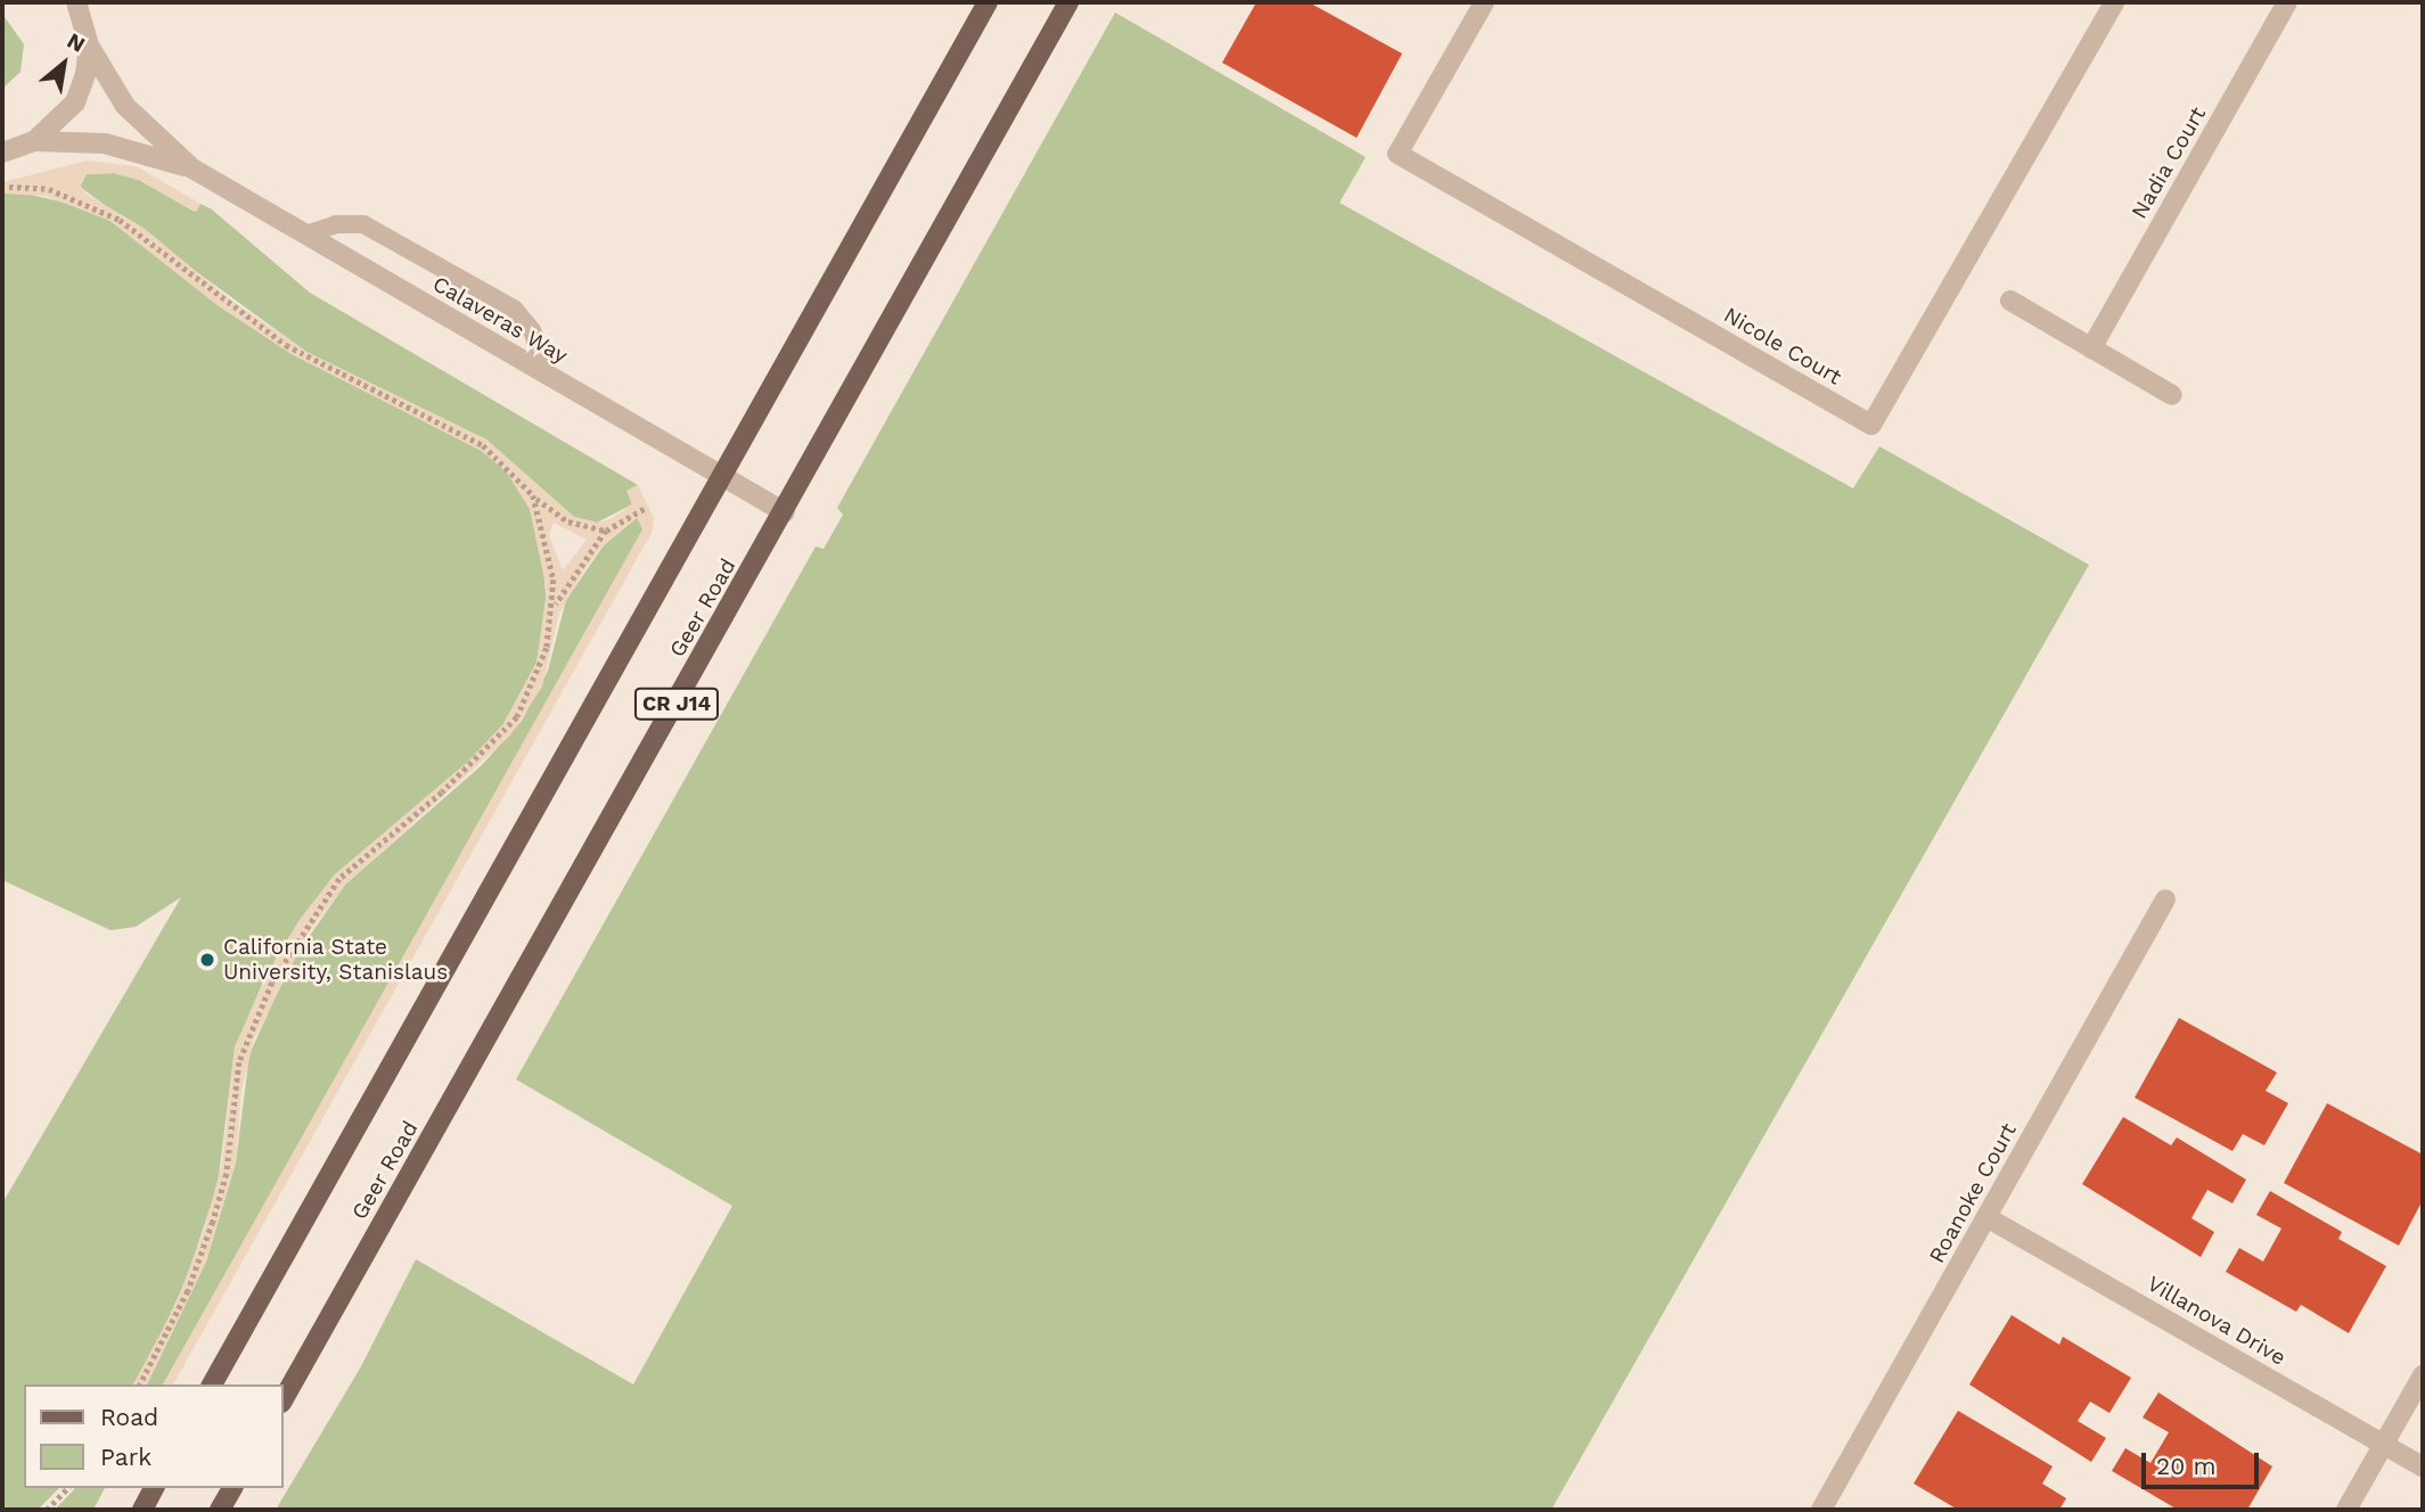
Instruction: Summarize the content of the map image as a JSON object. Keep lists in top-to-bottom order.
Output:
{
  "streets": {
    "main road": ["Geer Road", "CR J14"],
    "street": [
      "Nadia Court",
      "Calaveras Way",
      "Nicole Court",
      "Roanoke Court",
      "Villanova Drive"
    ]
  },
  "crossings": [
    ["Calaveras Way", "Geer Road"],
    ["Roanoke Court", "Villanova Drive"]
  ],
  "places": ["California State University, Stanislaus"],
  "legend": ["Road", "Park"],
  "scale_bar": "20 m",
  "north": "top right"
}
